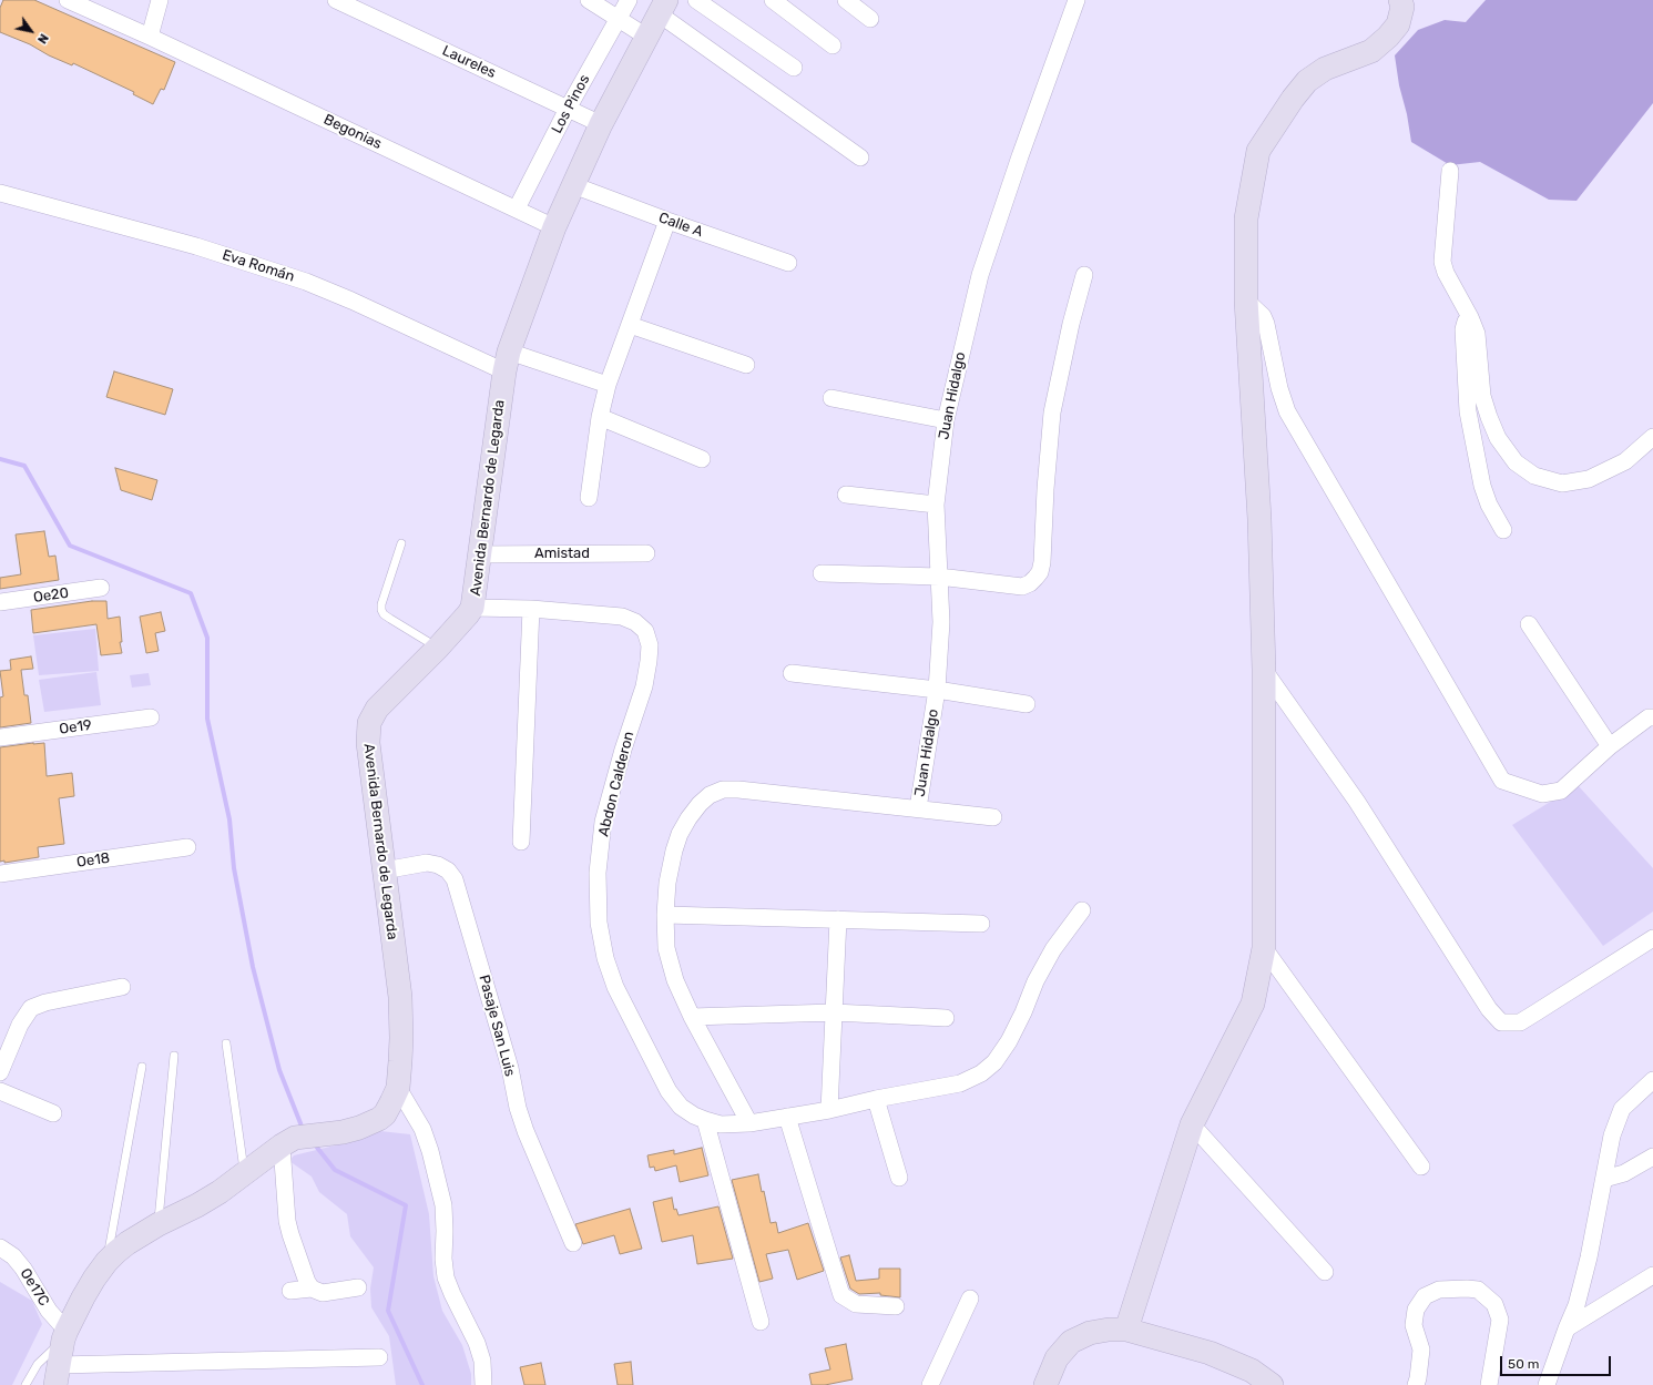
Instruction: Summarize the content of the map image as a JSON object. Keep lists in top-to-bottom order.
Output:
{
  "streets": {
    "street": [
      "Laureles",
      "Los Pinos",
      "Begonias",
      "Calle A",
      "Eva Román",
      "Juan Hidalgo",
      "Avenida Bernardo de Legarda",
      "Amistad",
      "Oe20",
      "Oe19",
      "Abdon Calderon",
      "Oe18",
      "Pasaje San Luis",
      "Oe17C"
    ]
  },
  "crossings": [
    ["Laureles", "Los Pinos"],
    ["Laureles", "Avenida Bernardo de Legarda"],
    ["Los Pinos", "Begonias"],
    ["Begonias", "Avenida Bernardo de Legarda"],
    ["Calle A", "Avenida Bernardo de Legarda"],
    ["Eva Román", "Avenida Bernardo de Legarda"],
    ["Avenida Bernardo de Legarda", "Amistad"],
    ["Avenida Bernardo de Legarda", "Abdon Calderon"],
    ["Avenida Bernardo de Legarda", "Pasaje San Luis"]
  ],
  "scale_bar": "50 m",
  "north": "bottom right"
}
